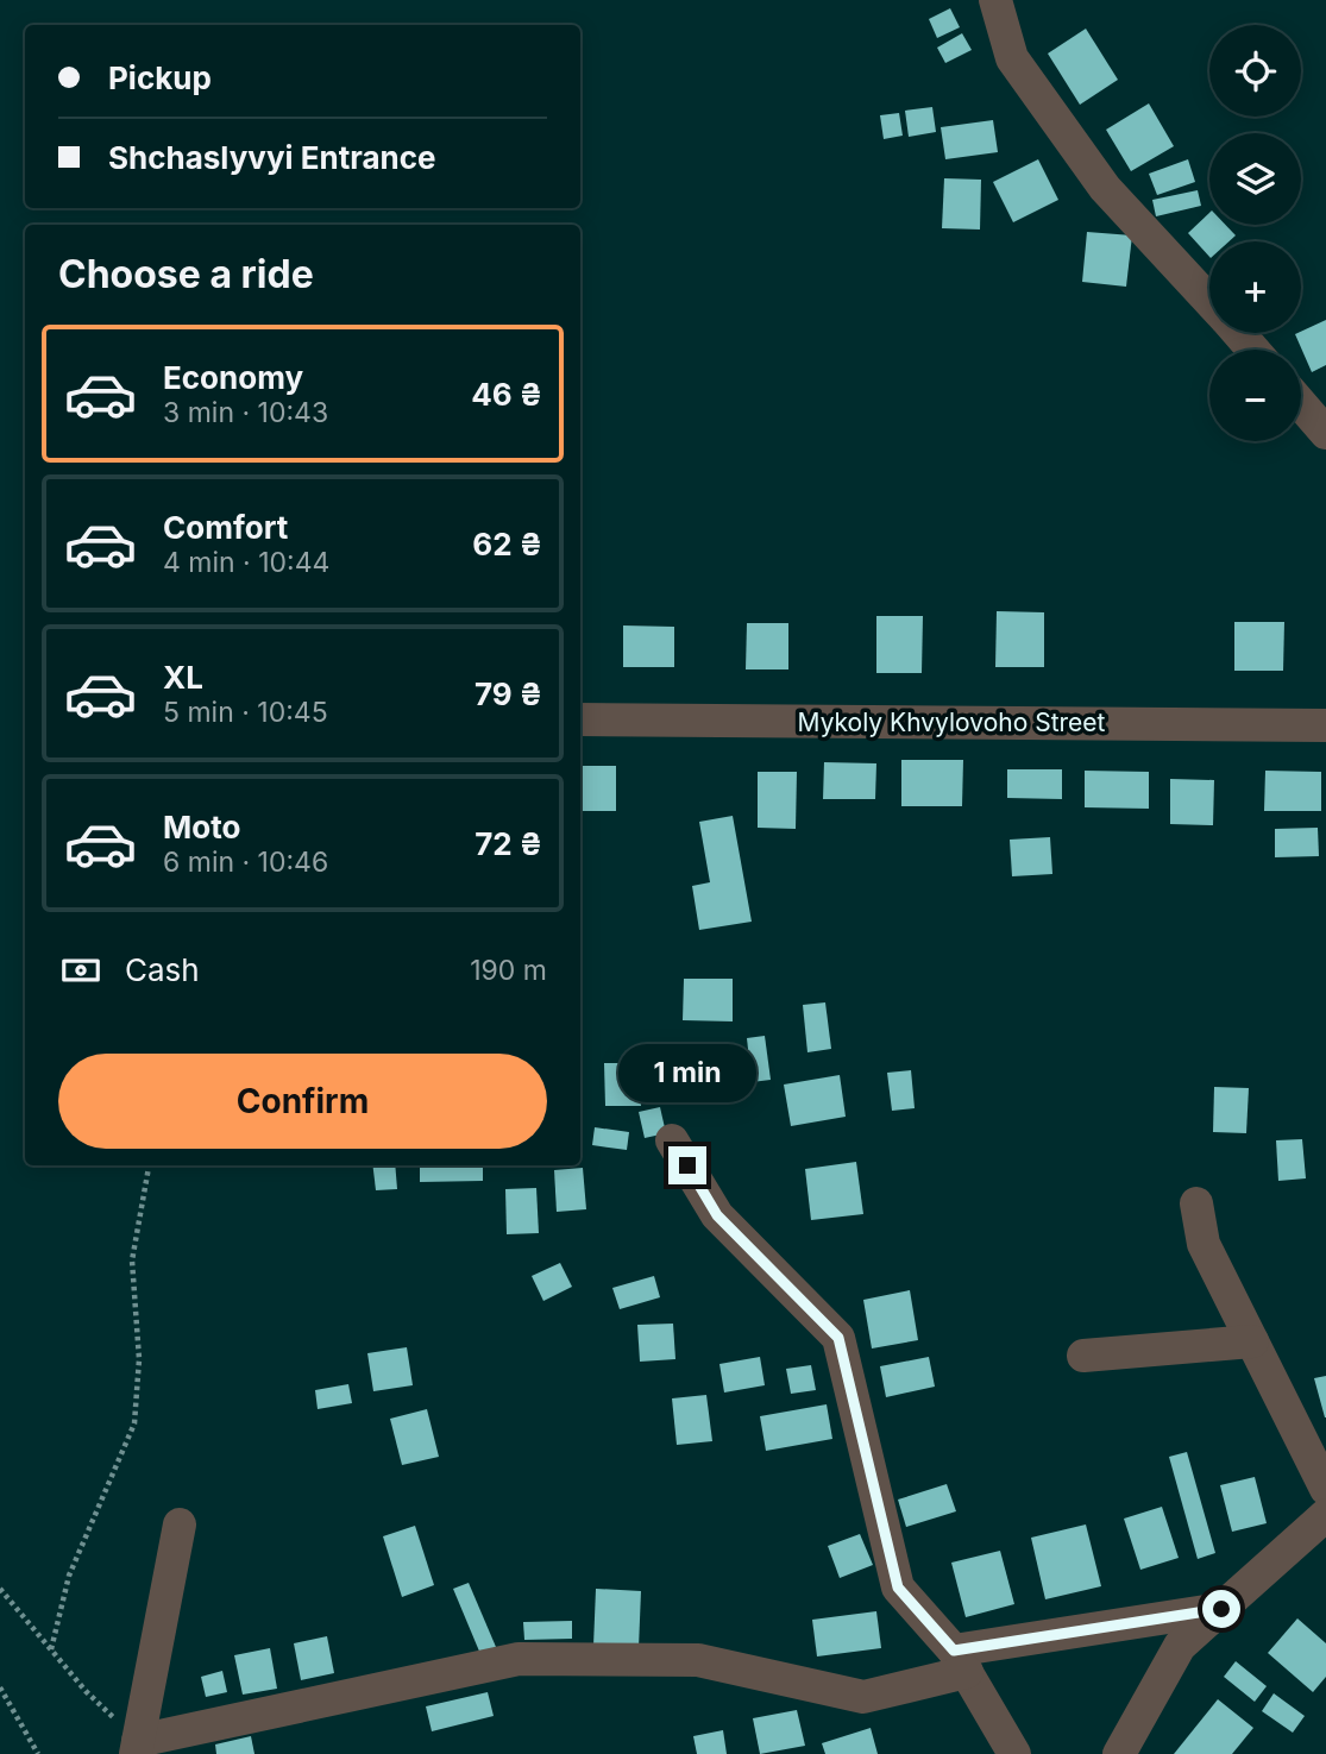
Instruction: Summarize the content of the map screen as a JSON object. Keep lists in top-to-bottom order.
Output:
{
  "streets": {
    "street": ["Mykoly Khvylovoho Street"]
  },
  "page": {
    "map_buttons": ["+", "−"],
    "banner": ["Pickup", "Shchaslyvyi Entrance"],
    "heading": "Choose a ride",
    "list": [
      {
        "name": "Economy",
        "note": "3 min · 10:43",
        "value": "46 ₴"
      },
      {
        "name": "Comfort",
        "note": "4 min · 10:44",
        "value": "62 ₴"
      },
      {
        "name": "XL",
        "note": "5 min · 10:45",
        "value": "79 ₴"
      },
      {
        "name": "Moto",
        "note": "6 min · 10:46",
        "value": "72 ₴"
      }
    ],
    "pay": ["Cash", "190 m"],
    "buttons": "Confirm",
    "bubble": "1 min"
  }
}
